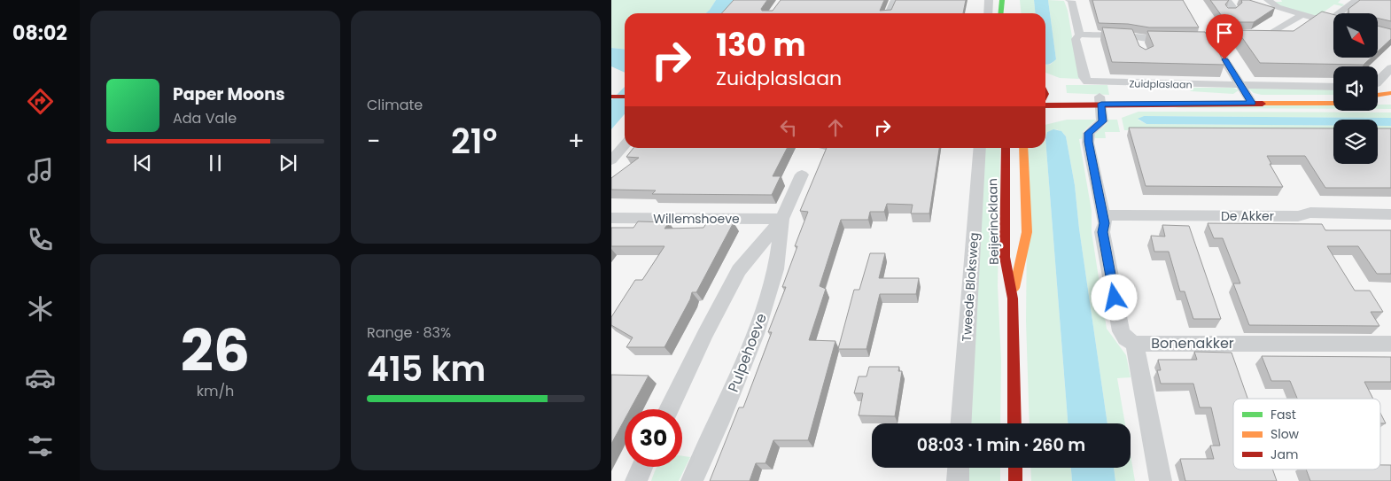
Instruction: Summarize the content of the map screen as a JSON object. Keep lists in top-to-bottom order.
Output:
{
  "streets": {
    "main road": ["Zuidplaslaan", "Beijerincklaan"],
    "street": [
      "De Akker",
      "Willemshoeve",
      "Tweede Bloksweg",
      "Bonenakker",
      "Pulpehoeve"
    ]
  },
  "crossings": [
    ["Willemshoeve", "Pulpehoeve"]
  ],
  "legend": ["Fast", "Slow", "Jam"],
  "north": "bottom right",
  "page": {
    "tabs": "08:02",
    "tile": [
      "Climate",
      ["26", "km/h"],
      ["Range · 83%", "415 km"]
    ],
    "turn": ["130 m", "Zuidplaslaan"],
    "song": ["Paper Moons", "Ada Vale"],
    "heat": ["−", "21°", "+"],
    "limit": "30",
    "trip": "08:03 · 1 min · 260 m"
  }
}
